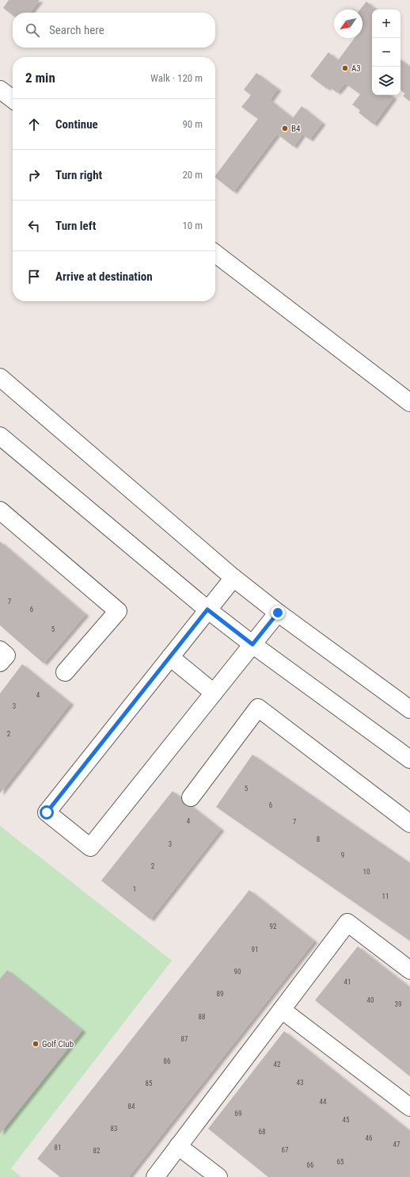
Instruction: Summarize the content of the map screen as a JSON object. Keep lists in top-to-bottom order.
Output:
{
  "places": ["A3", "B4", "Golf Club"],
  "house_numbers": [
    "7",
    "6",
    "5",
    "4",
    "3",
    "2",
    "5",
    "6",
    "4",
    "7",
    "8",
    "3",
    "9",
    "2",
    "10",
    "1",
    "11",
    "92",
    "91",
    "90",
    "41",
    "89",
    "40",
    "39",
    "88",
    "87",
    "86",
    "42",
    "43",
    "85",
    "44",
    "84",
    "69",
    "45",
    "83",
    "68",
    "46",
    "47",
    "81",
    "67",
    "82",
    "65",
    "66"
  ],
  "north": "bottom left",
  "page": {
    "map_buttons": ["+", "−"],
    "search": "Search here",
    "heading": ["2 min", "Walk · 120 m"],
    "list": [
      ["Continue", "90 m"],
      ["Turn right", "20 m"],
      ["Turn left", "10 m"],
      "Arrive at destination"
    ]
  }
}
